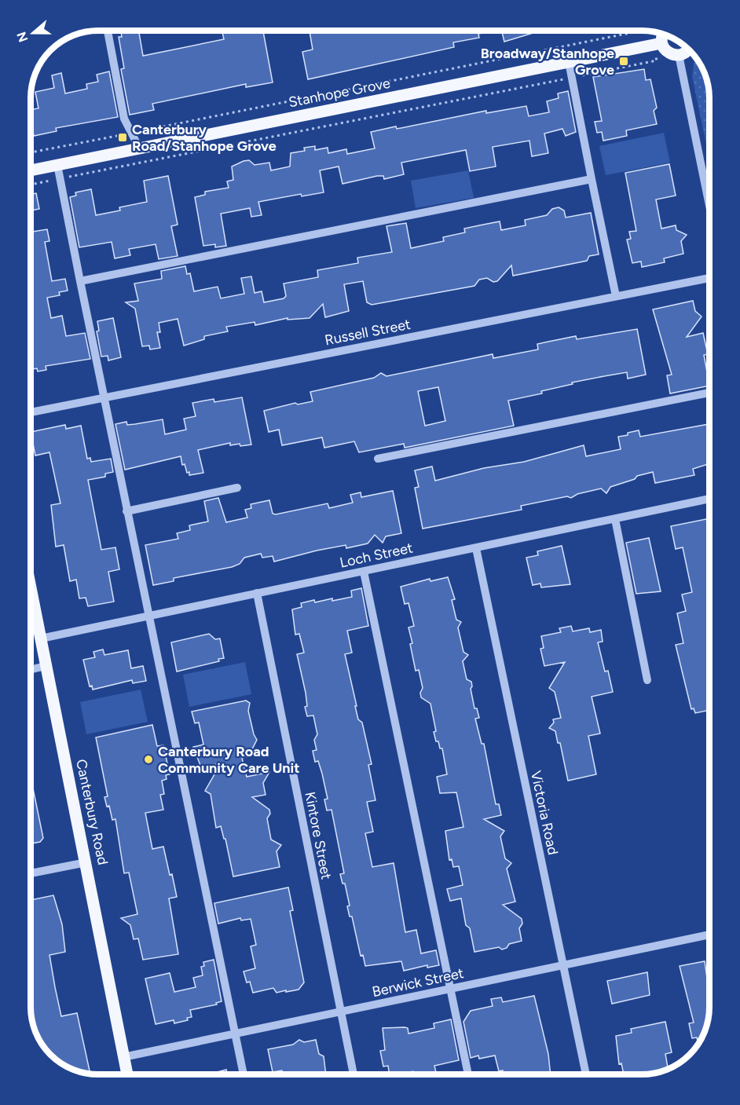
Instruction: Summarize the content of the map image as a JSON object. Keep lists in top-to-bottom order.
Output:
{
  "streets": {
    "main road": ["Stanhope Grove", "Canterbury Road"],
    "street": [
      "Russell Street",
      "Loch Street",
      "Victoria Road",
      "Kintore Street",
      "Berwick Street"
    ]
  },
  "crossings": [
    ["Loch Street", "Canterbury Road"],
    ["Loch Street", "Victoria Road"],
    ["Loch Street", "Kintore Street"],
    ["Canterbury Road", "Berwick Street"],
    ["Victoria Road", "Berwick Street"],
    ["Kintore Street", "Berwick Street"]
  ],
  "places": {
    "transit": ["Broadway/Stanhope Grove", "Canterbury Road/Stanhope Grove"],
    "other": ["Canterbury Road Community Care Unit"]
  },
  "north": "left"
}
